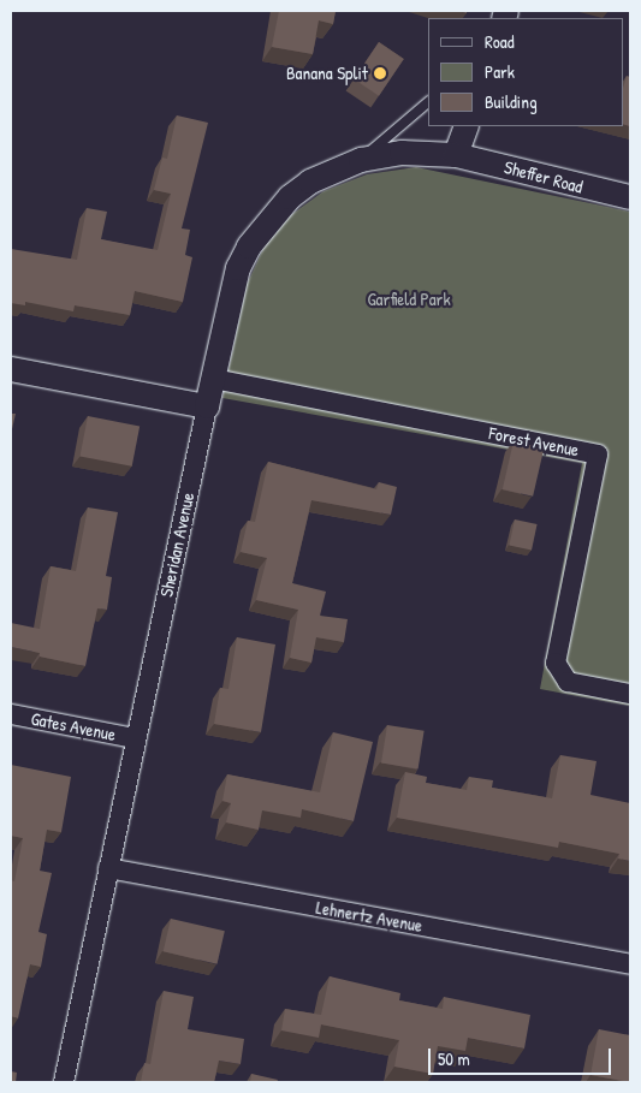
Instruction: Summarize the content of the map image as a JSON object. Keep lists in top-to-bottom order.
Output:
{
  "streets": {
    "street": [
      "Sheffer Road",
      "Forest Avenue",
      "Sheridan Avenue",
      "Gates Avenue",
      "Lehnertz Avenue"
    ]
  },
  "crossings": [
    ["Sheffer Road", "Sheridan Avenue"],
    ["Forest Avenue", "Sheridan Avenue"],
    ["Sheridan Avenue", "Gates Avenue"],
    ["Sheridan Avenue", "Lehnertz Avenue"]
  ],
  "parks": ["Garfield Park"],
  "places": ["Banana Split"],
  "legend": ["Road", "Park", "Building"],
  "scale_bar": "50 m"
}
